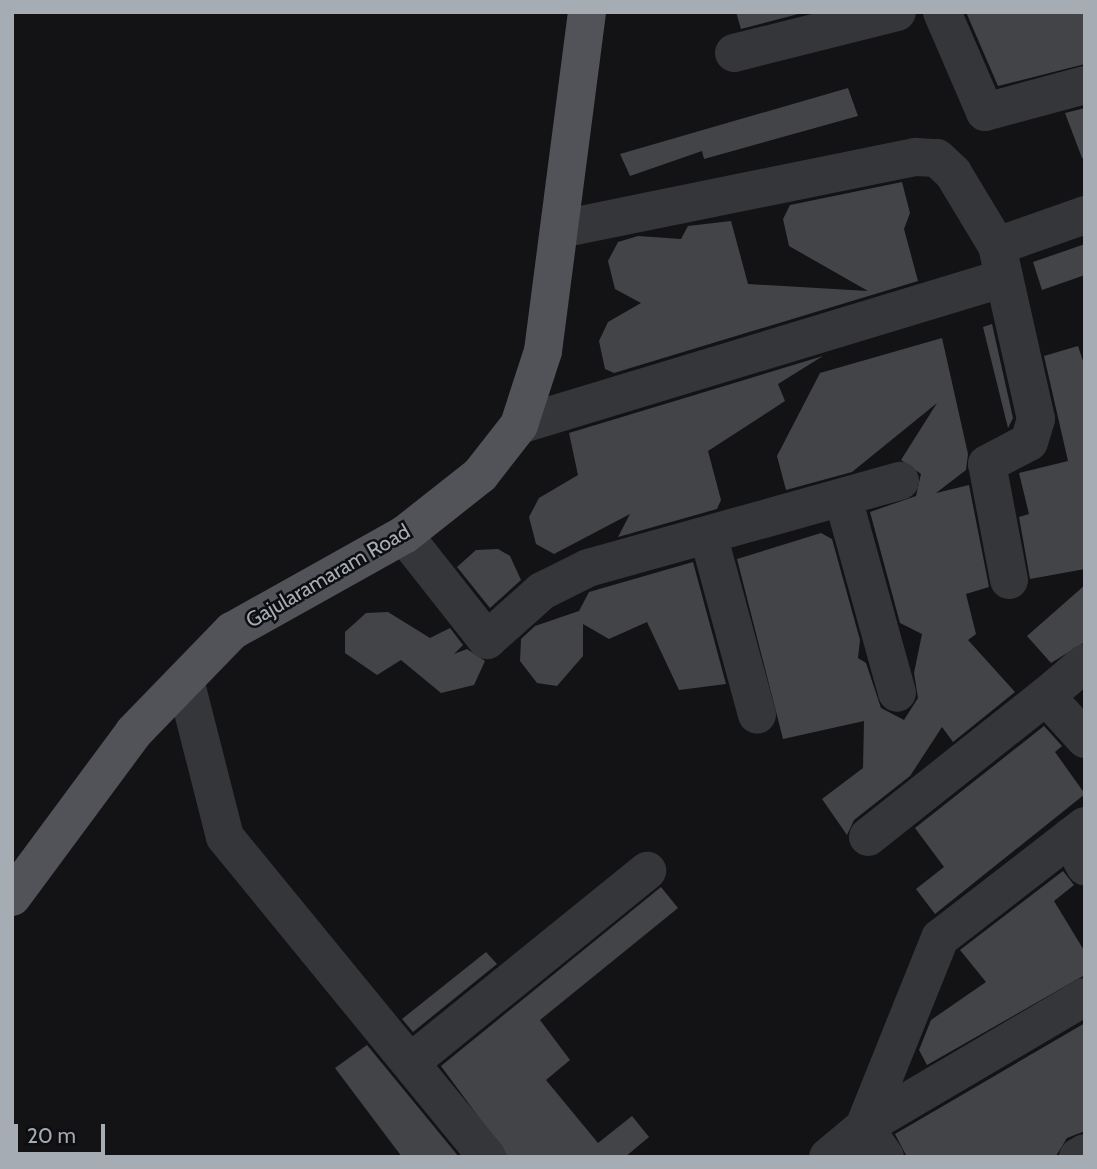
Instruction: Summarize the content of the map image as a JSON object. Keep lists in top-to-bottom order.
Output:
{
  "streets": {
    "main road": ["Gajularamaram Road"]
  },
  "scale_bar": "20 m"
}
